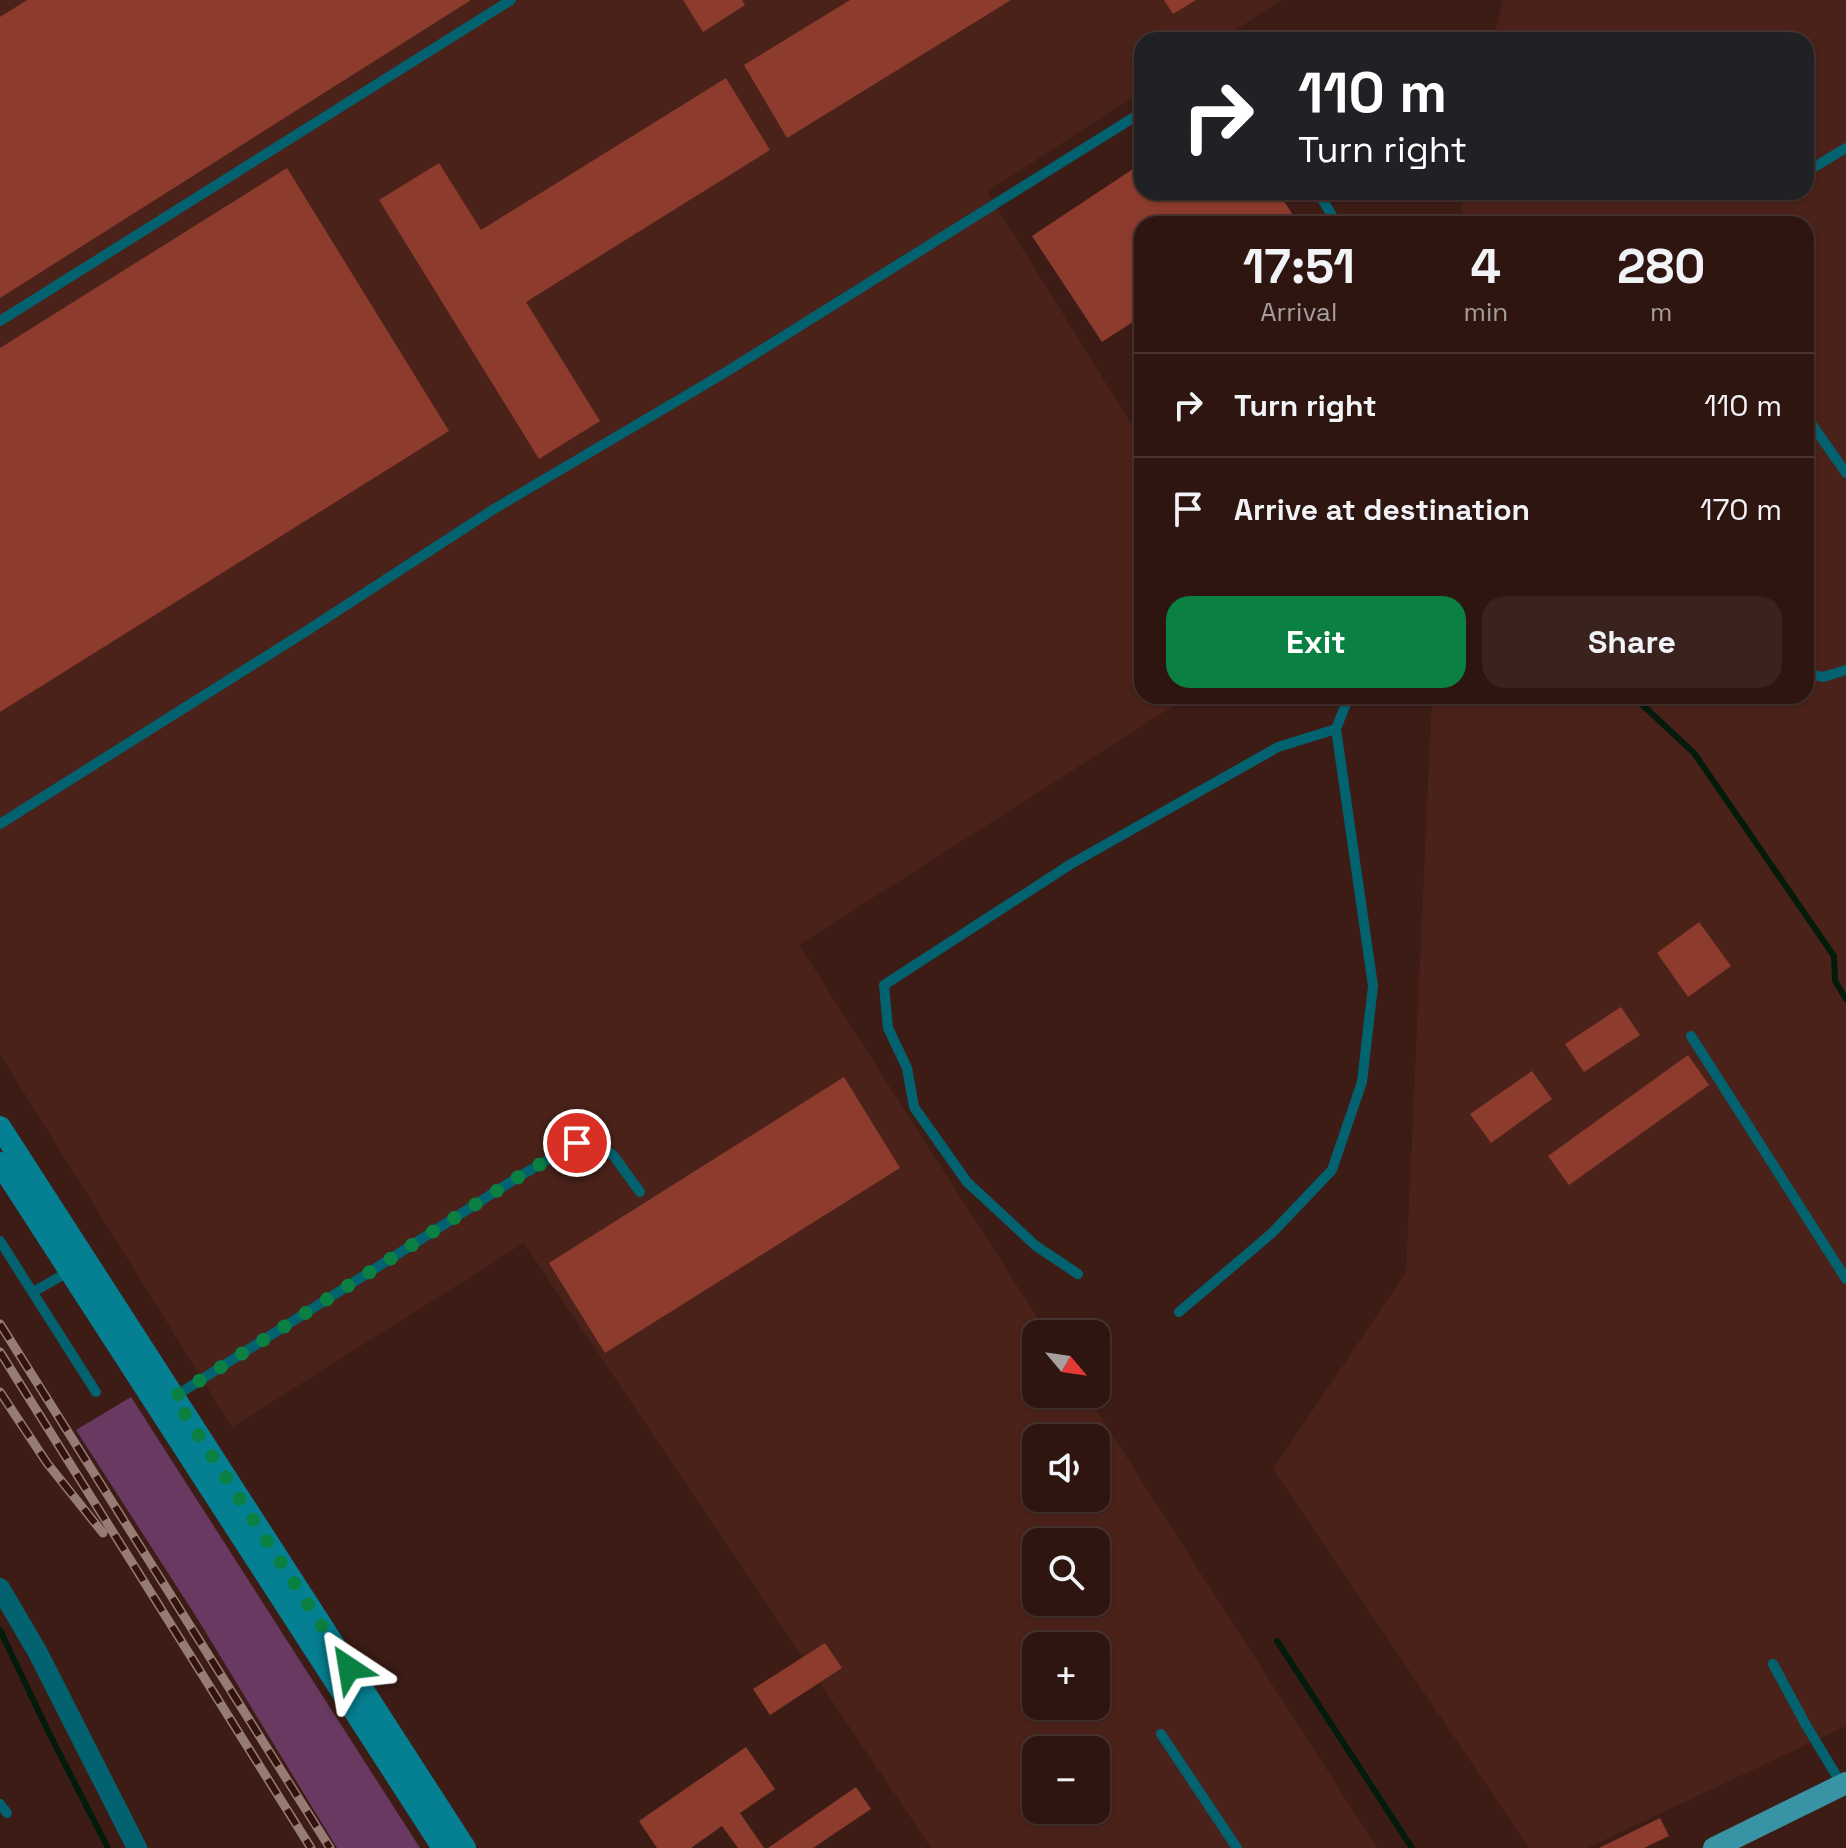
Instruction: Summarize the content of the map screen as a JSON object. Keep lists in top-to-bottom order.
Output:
{
  "north": "bottom right",
  "page": {
    "turn": ["110 m", "Turn right"],
    "eta": [
      "17:51",
      "Arrival",
      "4",
      "min",
      "280",
      "m"
    ],
    "list": [
      {
        "name": "Turn right",
        "value": "110 m"
      },
      {
        "name": "Arrive at destination",
        "value": "170 m"
      }
    ],
    "buttons": ["Exit", "Share"],
    "map_buttons": ["+", "−"]
  }
}
